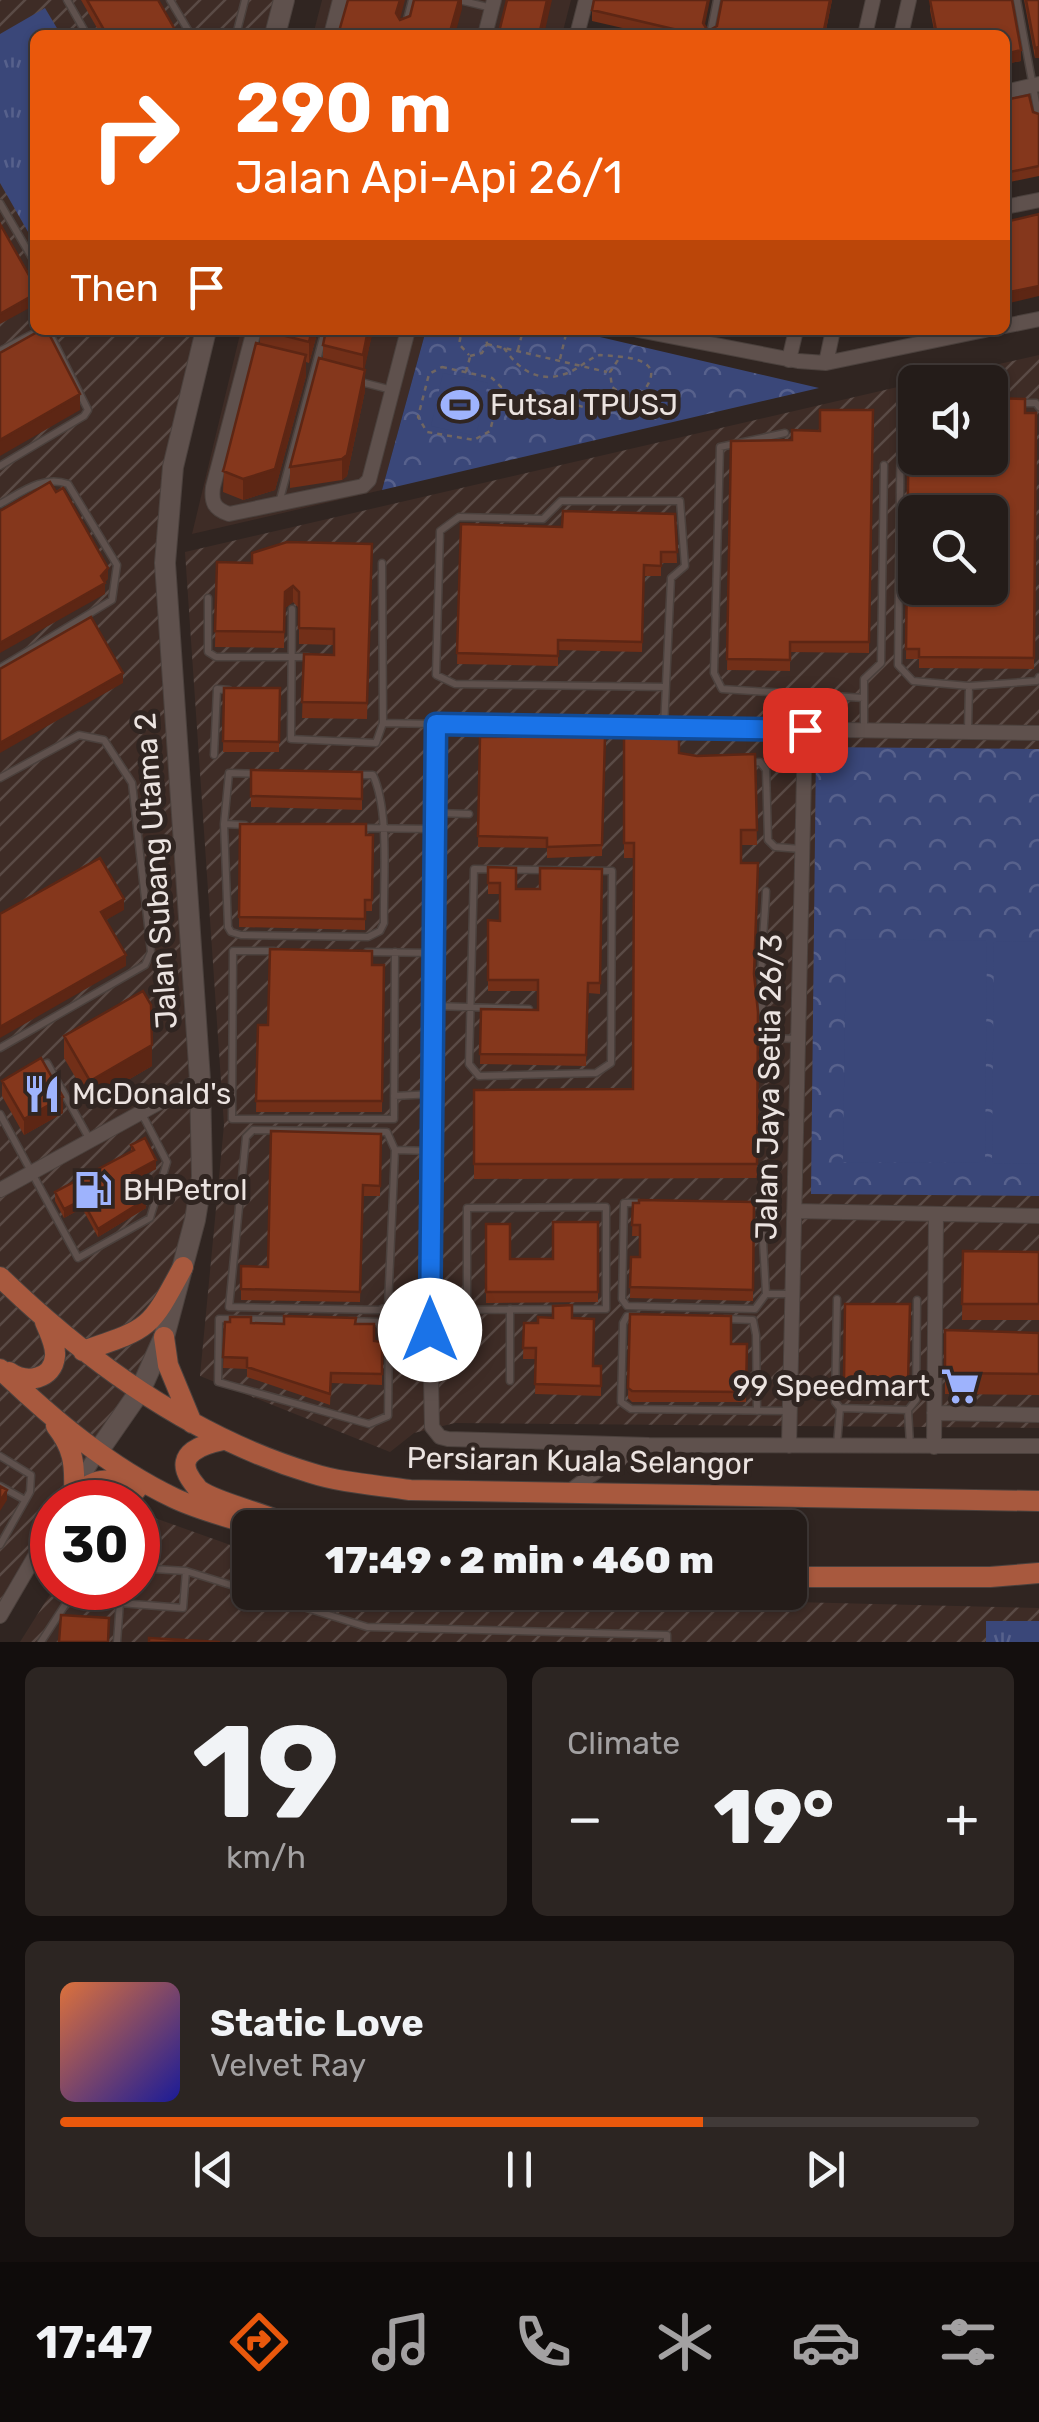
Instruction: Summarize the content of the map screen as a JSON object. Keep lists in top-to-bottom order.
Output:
{
  "streets": {
    "main road": ["Jalan Subang Utama 2", "Persiaran Kuala Selangor"],
    "street": ["Jalan Jaya Setia 26/3"]
  },
  "crossings": [
    ["Jalan Subang Utama 2", "Persiaran Kuala Selangor"]
  ],
  "places": {
    "sports": ["Futsal TPUSJ"],
    "restaurant": ["McDonald's"],
    "fuel station": ["BHPetrol"],
    "supermarket": ["99 Speedmart"]
  },
  "page": {
    "turn": ["290 m", "Jalan Api-Api 26/1"],
    "then": "Then",
    "limit": "30",
    "trip": "17:49 · 2 min · 460 m",
    "tile": [
      ["19", "km/h"],
      "Climate"
    ],
    "heat": ["−", "19°", "+"],
    "song": ["Static Love", "Velvet Ray"],
    "tabs": "17:47"
  }
}
